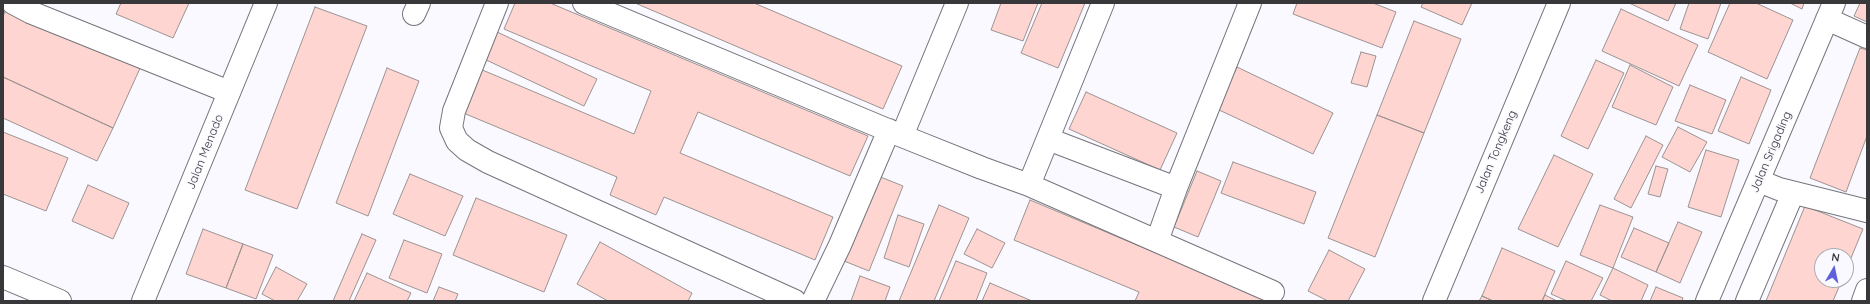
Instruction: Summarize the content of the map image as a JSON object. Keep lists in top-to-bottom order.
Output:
{
  "streets": {
    "street": ["Jalan Menado", "Jalan Tongkeng", "Jalan Srigading"]
  },
  "north": "top"
}
